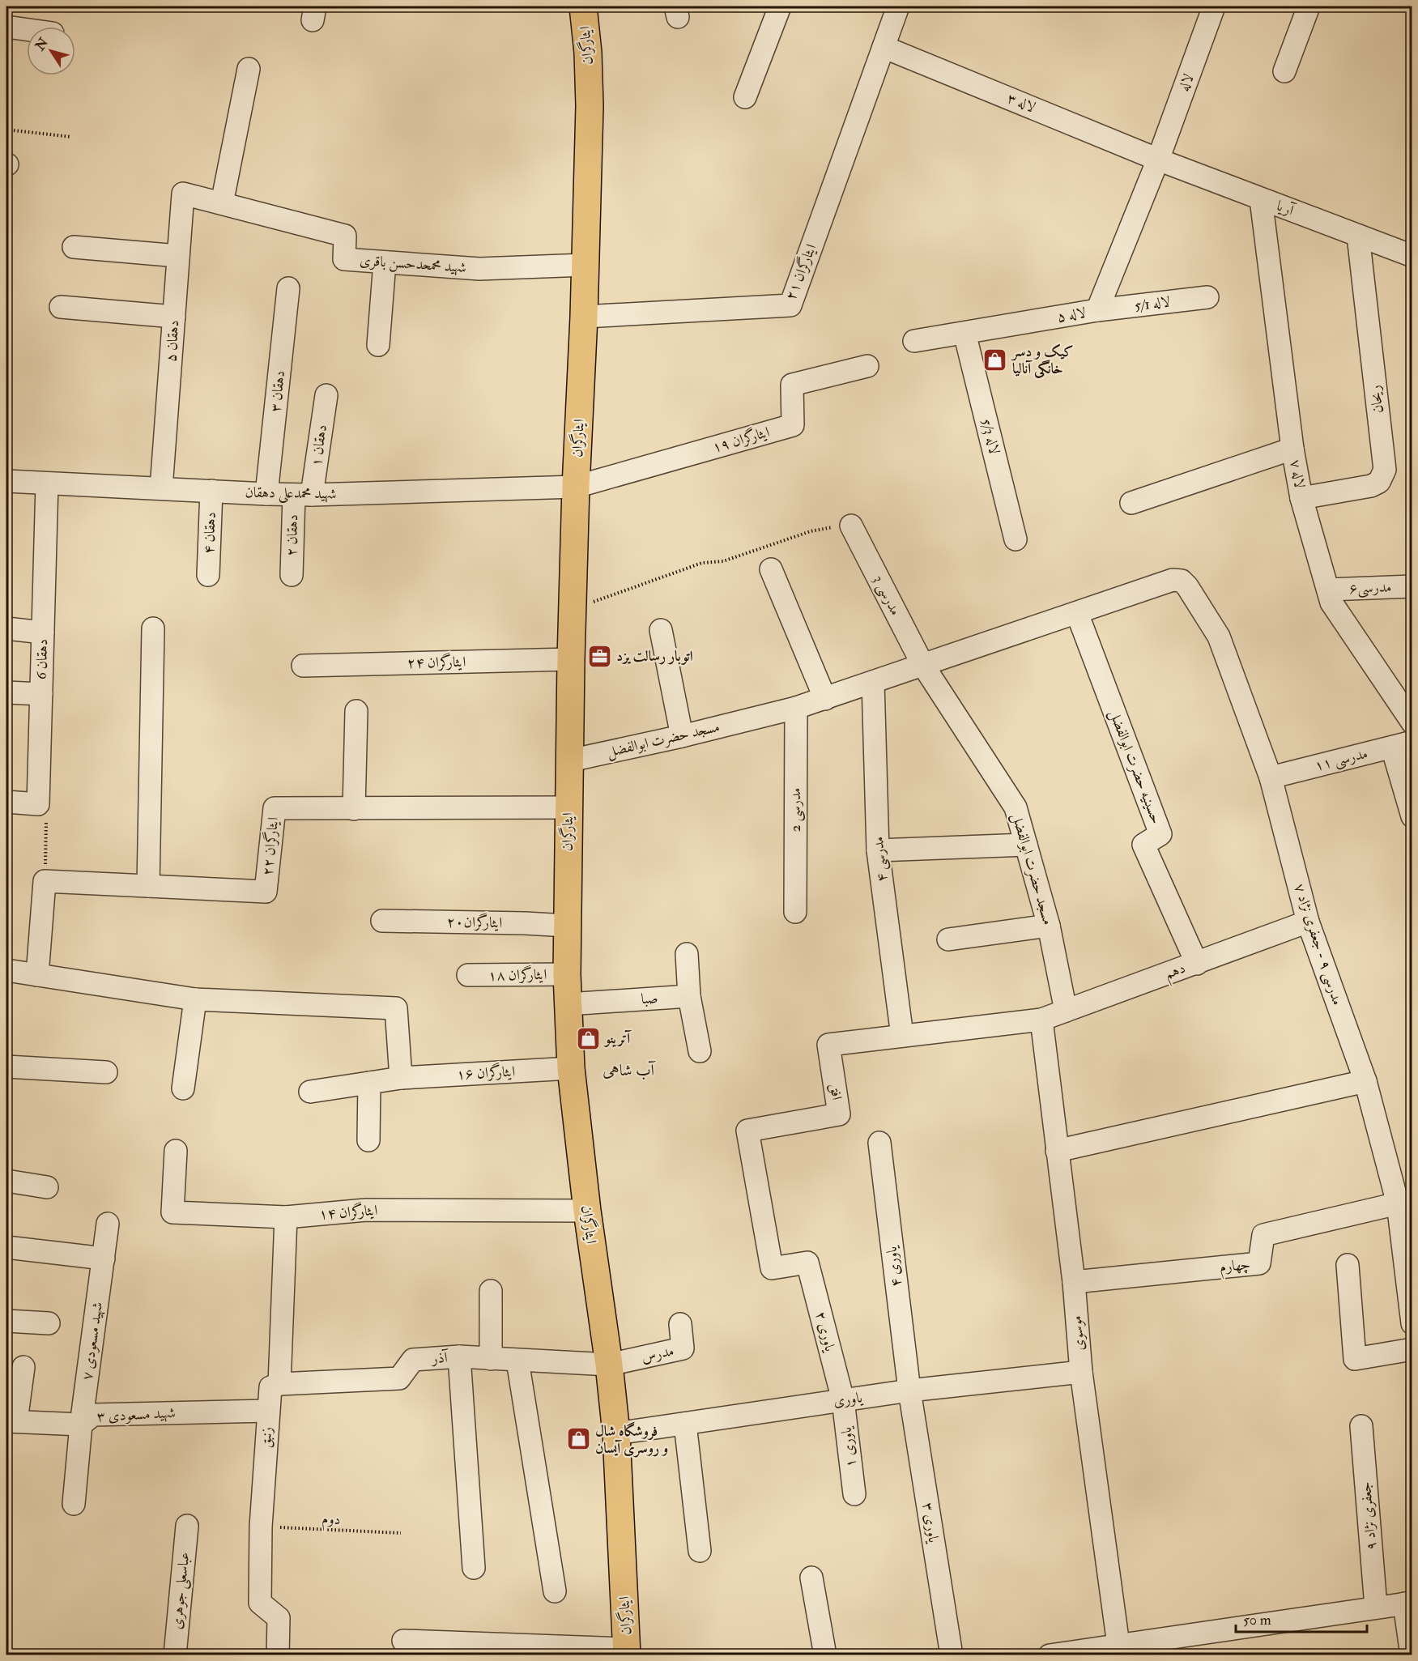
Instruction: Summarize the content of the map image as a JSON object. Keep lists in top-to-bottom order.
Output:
{
  "streets": {
    "main road": ["ایثارگران"],
    "street": [
      "لاله",
      "لاله ۳",
      "آریا",
      "شهید محمحدحسن باقری",
      "ایثارگران ۲۱",
      "لاله 5/1",
      "لاله ۵",
      "دهقان ۵",
      "دهقان ۳",
      "ریحان",
      "لاله 5/3",
      "ایثارگران ۱‍۹",
      "دهقان ۱",
      "لاله ۷",
      "شهید محمدعلی دهقان",
      "دهقان ۴",
      "دهقان ۲",
      "مدرسی۶",
      "مدرسی 3",
      "دهقان 6",
      "ایثارگران ۲۴",
      "مسجد حضرت ابوالفضل",
      "مدرسی ۱۱",
      "حسینیه حضرت ابوالفضل",
      "مدرسی 2",
      "ایثارگران ۲۲",
      "مدرسی ۴",
      "۲۰ایثارگران",
      "مدرسی ۹ - جعفری نژاد ۷",
      "دهم",
      "ایثارگران ۱۸",
      "صبا",
      "ایثارگران ۱۶",
      "افق",
      "ایثارگران ۱۴",
      "چهارم",
      "یاوری ۴",
      "یاوری ۲",
      "موسوی",
      "شهید مسعودی ۷",
      "مدرس",
      "آذر",
      "یاوری",
      "شهید مسعودی ۳",
      "زنبق",
      "یاوری ۱",
      "جعفری نژاد ۹",
      "یاوری ۳",
      "عباسعلی جوهری"
    ],
    "path": ["دوم"]
  },
  "crossings": [
    ["ایثارگران", "شهید محمحدحسن باقری"],
    ["ایثارگران", "ایثارگران ۲۱"],
    ["ایثارگران", "ایثارگران ۱‍۹"],
    ["ایثارگران", "شهید محمدعلی دهقان"],
    ["ایثارگران", "ایثارگران ۲۴"],
    ["ایثارگران", "مسجد حضرت ابوالفضل"],
    ["ایثارگران", "ایثارگران ۲۲"],
    ["ایثارگران", "۲۰ایثارگران"],
    ["ایثارگران", "ایثارگران ۱۸"],
    ["ایثارگران", "صبا"],
    ["ایثارگران", "ایثارگران ۱۶"],
    ["ایثارگران", "ایثارگران ۱۴"],
    ["ایثارگران", "مدرس"],
    ["ایثارگران", "آذر"],
    ["ایثارگران", "یاوری"],
    ["لاله", "لاله ۳"],
    ["لاله", "آریا"],
    ["لاله", "لاله ۵"],
    ["لاله ۳", "آریا"],
    ["لاله ۳", "ایثارگران ۲۱"],
    ["لاله ۳", "لاله ۵"],
    ["آریا", "لاله ۵"],
    ["آریا", "ریحان"],
    ["آریا", "لاله ۷"],
    ["شهید محمحدحسن باقری", "دهقان ۵"],
    ["لاله 5/1", "لاله ۵"],
    ["لاله ۵", "لاله 5/3"],
    ["دهقان ۵", "شهید محمدعلی دهقان"],
    ["دهقان ۳", "شهید محمدعلی دهقان"],
    ["ریحان", "لاله ۷"],
    ["ایثارگران ۱‍۹", "شهید محمدعلی دهقان"],
    ["دهقان ۱", "شهید محمدعلی دهقان"],
    ["دهقان ۱", "دهقان ۲"],
    ["لاله ۷", "مدرسی۶"],
    ["شهید محمدعلی دهقان", "دهقان ۴"],
    ["شهید محمدعلی دهقان", "دهقان ۲"],
    ["شهید محمدعلی دهقان", "دهقان 6"],
    ["مدرسی 3", "مسجد حضرت ابوالفضل"],
    ["مسجد حضرت ابوالفضل", "حسینیه حضرت ابوالفضل"],
    ["مسجد حضرت ابوالفضل", "مدرسی 2"],
    ["مسجد حضرت ابوالفضل", "مدرسی ۴"],
    ["مسجد حضرت ابوالفضل", "مدرسی ۹ - جعفری نژاد ۷"],
    ["مسجد حضرت ابوالفضل", "دهم"],
    ["مدرسی ۱۱", "مدرسی ۹ - جعفری نژاد ۷"],
    ["حسینیه حضرت ابوالفضل", "دهم"],
    ["مدرسی ۴", "افق"],
    ["مدرسی ۹ - جعفری نژاد ۷", "دهم"],
    ["مدرسی ۹ - جعفری نژاد ۷", "چهارم"],
    ["دهم", "افق"],
    ["دهم", "موسوی"],
    ["افق", "یاوری ۲"],
    ["افق", "موسوی"],
    ["ایثارگران ۱۴", "زنبق"],
    ["چهارم", "موسوی"],
    ["یاوری ۴", "یاوری"],
    ["یاوری ۴", "یاوری ۳"],
    ["یاوری ۲", "یاوری"],
    ["یاوری ۲", "یاوری ۱"],
    ["موسوی", "یاوری"],
    ["شهید مسعودی ۷", "شهید مسعودی ۳"],
    ["مدرس", "آذر"],
    ["آذر", "زنبق"],
    ["یاوری", "یاوری ۱"],
    ["یاوری", "یاوری ۳"],
    ["شهید مسعودی ۳", "زنبق"],
    ["زنبق", "دوم"]
  ],
  "districts": ["آب شاهی"],
  "places": {
    "shop": ["کیک و دسر خانگی آنالیا", "آترینو", "فروشگاه شال و روسری آیسان"],
    "office": ["اتوبار رسالت یزد"]
  },
  "scale_bar": "50 m",
  "north": "top left"
}
